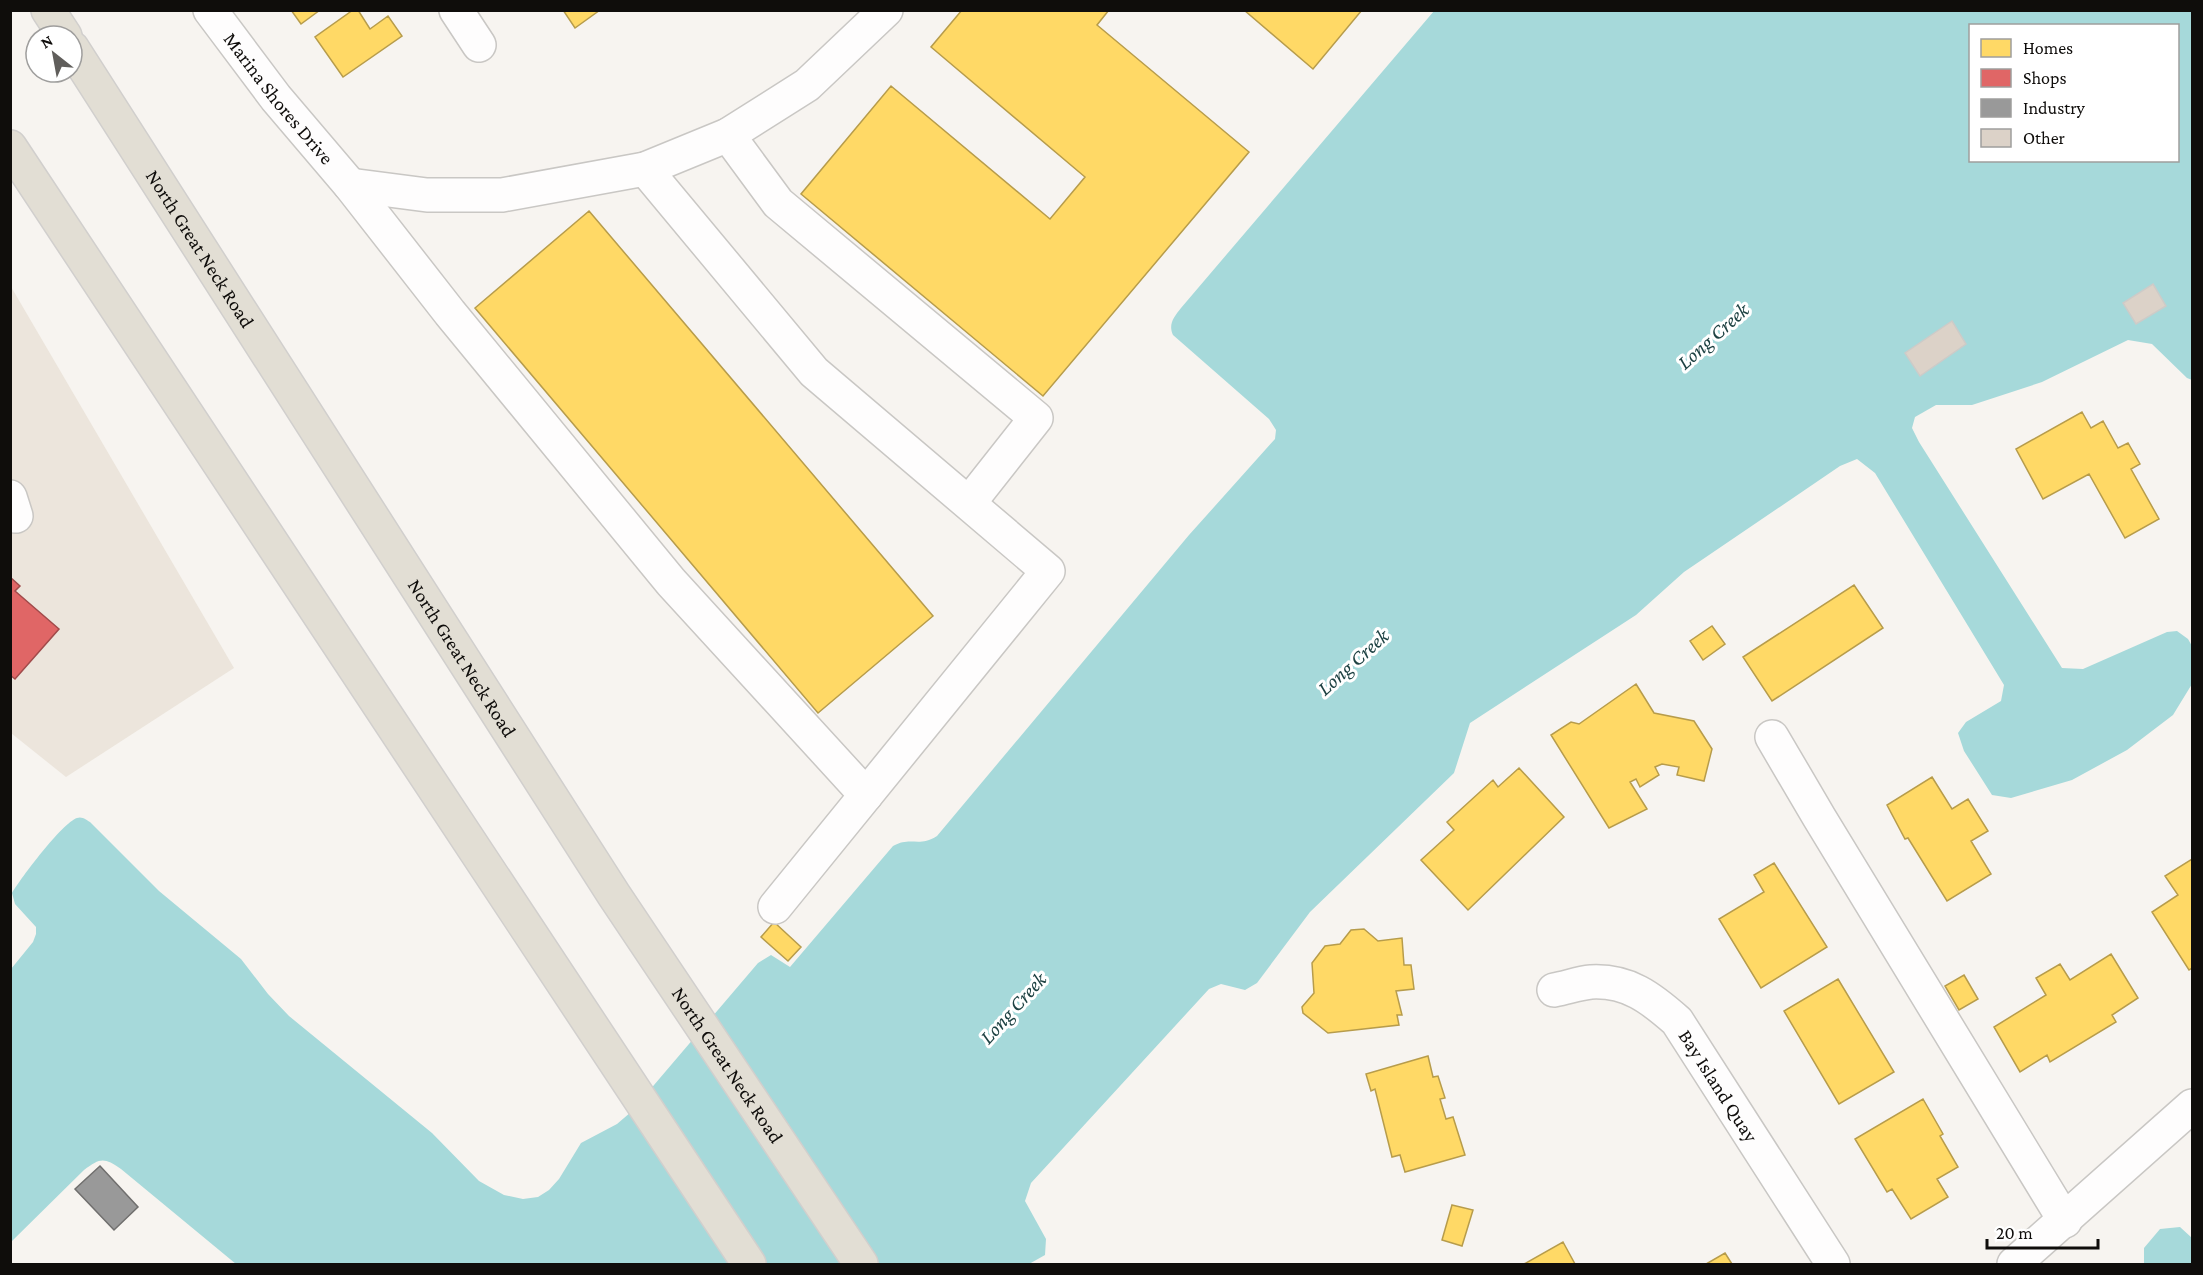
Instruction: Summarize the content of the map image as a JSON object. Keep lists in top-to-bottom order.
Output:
{
  "streets": {
    "main road": ["North Great Neck Road"],
    "street": ["Marina Shores Drive", "Bay Island Quay"]
  },
  "water": ["Long Creek"],
  "legend": [
    "Homes",
    "Shops",
    "Industry",
    "Other"
  ],
  "scale_bar": "20 m",
  "north": "top left"
}
